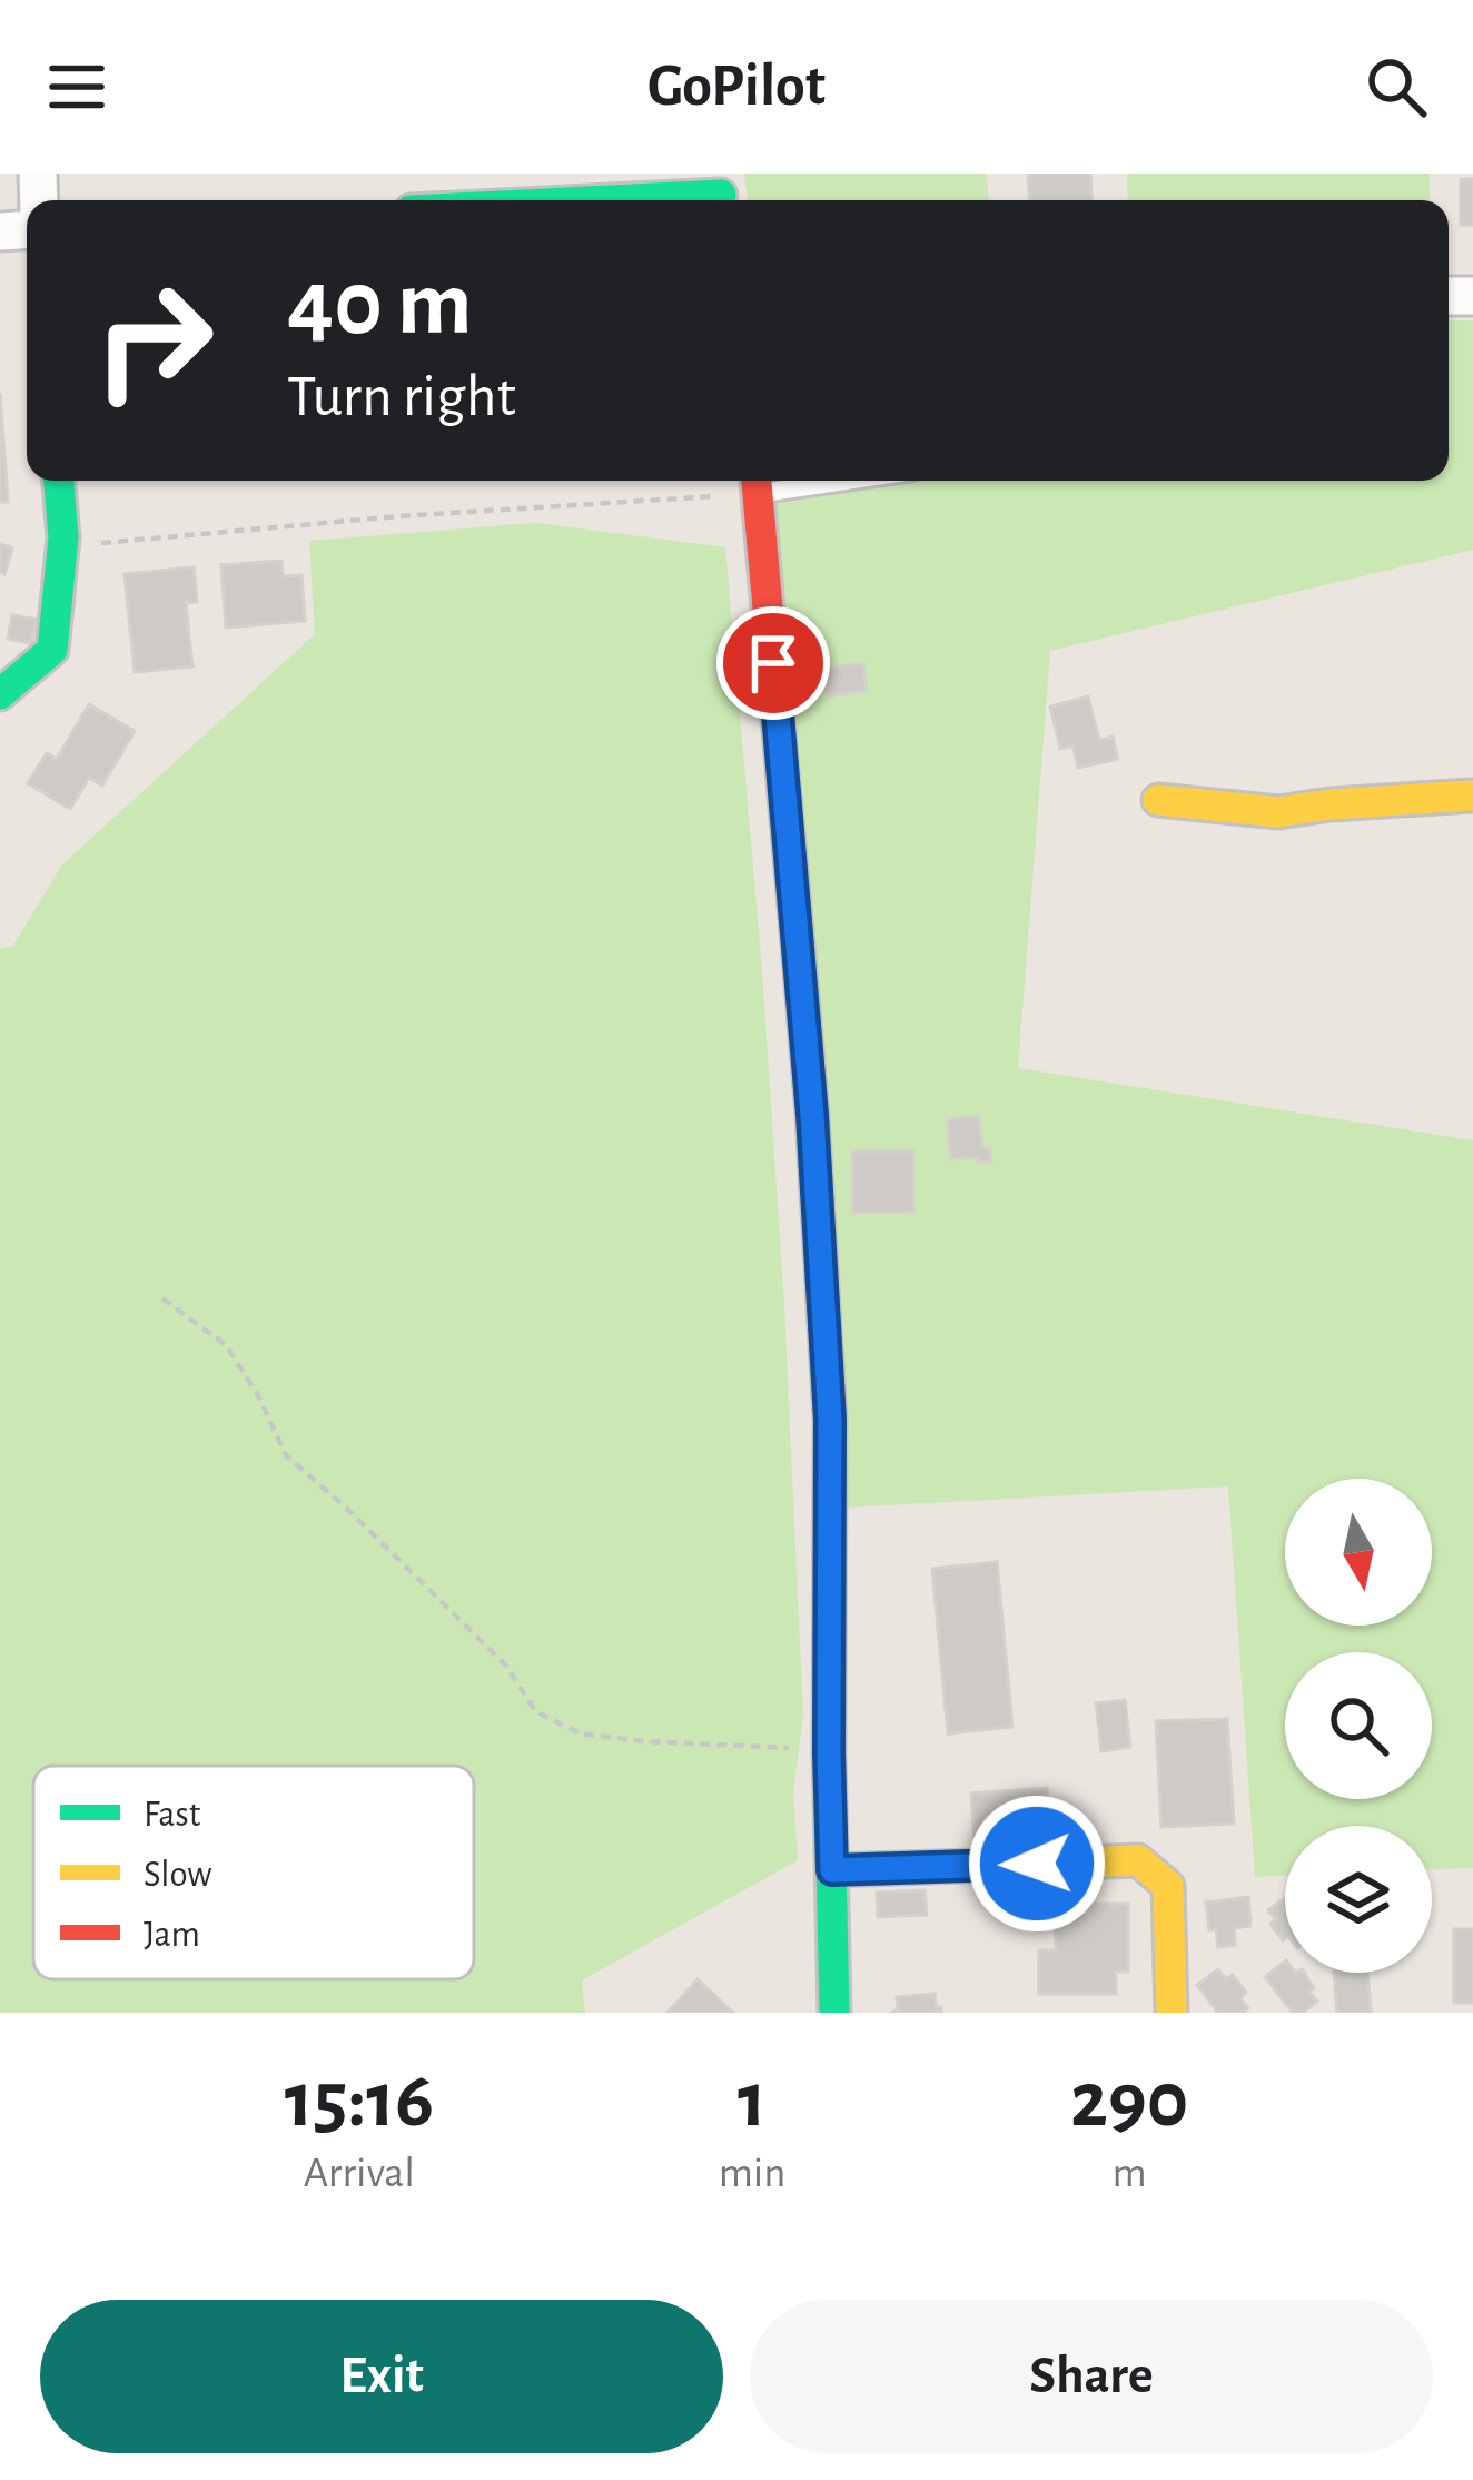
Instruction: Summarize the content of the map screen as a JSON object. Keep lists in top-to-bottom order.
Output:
{
  "legend": ["Fast", "Slow", "Jam"],
  "north": "bottom",
  "page": {
    "header": "GoPilot",
    "turn": ["40 m", "Turn right"],
    "eta": [
      "15:16",
      "Arrival",
      "1",
      "min",
      "290",
      "m"
    ],
    "buttons": ["Exit", "Share"]
  }
}
